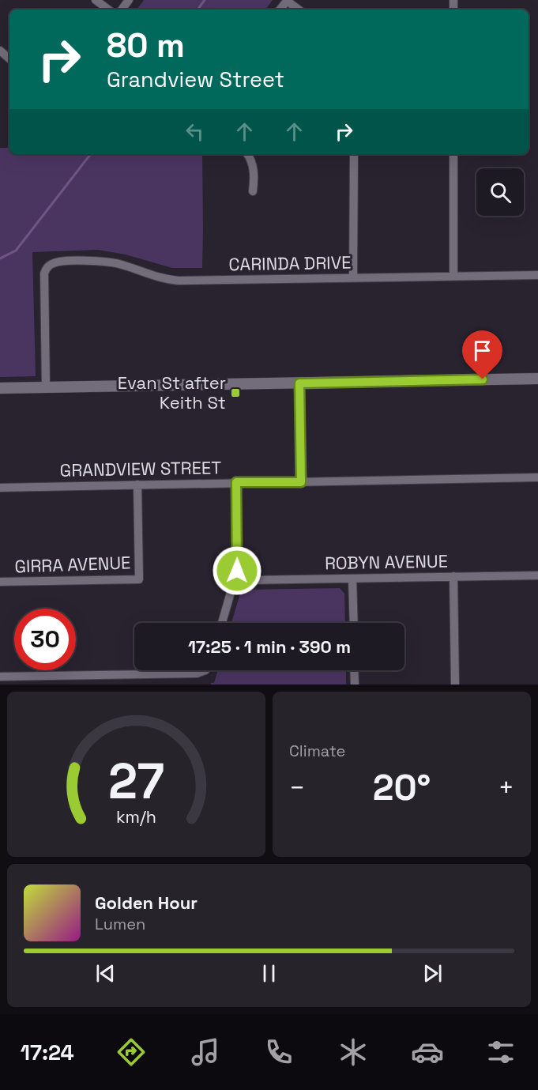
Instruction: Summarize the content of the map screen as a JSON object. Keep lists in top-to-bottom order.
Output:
{
  "streets": {
    "street": [
      "CARINDA DRIVE",
      "GRANDVIEW STREET",
      "ROBYN AVENUE",
      "GIRRA AVENUE"
    ]
  },
  "crossings": [
    ["GRANDVIEW STREET", "GIRRA AVENUE"]
  ],
  "places": {
    "transit": ["Evan St after Keith St"]
  },
  "page": {
    "turn": ["80 m", "Grandview Street"],
    "limit": "30",
    "trip": "17:25 · 1 min · 390 m",
    "tile": "Climate",
    "heat": ["−", "20°", "+"],
    "song": ["Golden Hour", "Lumen"],
    "tabs": "17:24",
    "gauge": ["27", "km/h"]
  }
}
